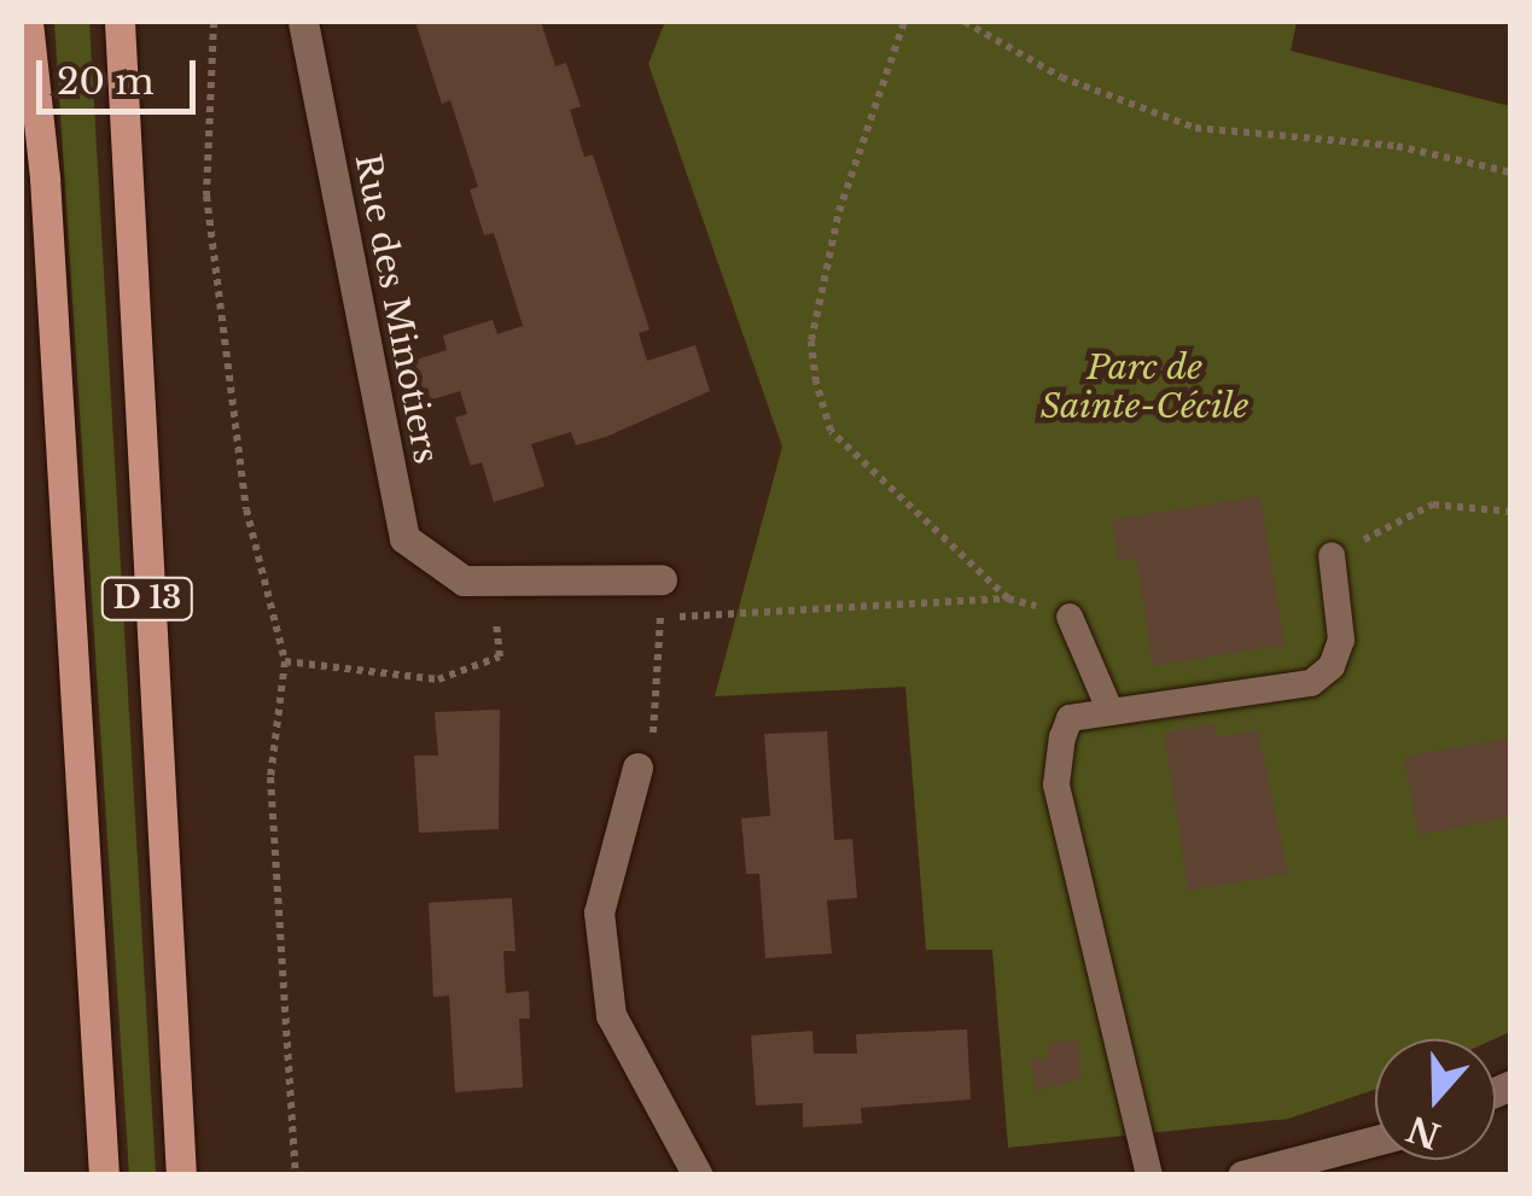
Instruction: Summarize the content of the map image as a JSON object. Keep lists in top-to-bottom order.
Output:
{
  "streets": {
    "main road": ["D 13"],
    "street": ["Rue des Minotiers"]
  },
  "parks": ["Parc de Sainte-Cécile"],
  "scale_bar": "20 m",
  "north": "bottom"
}
